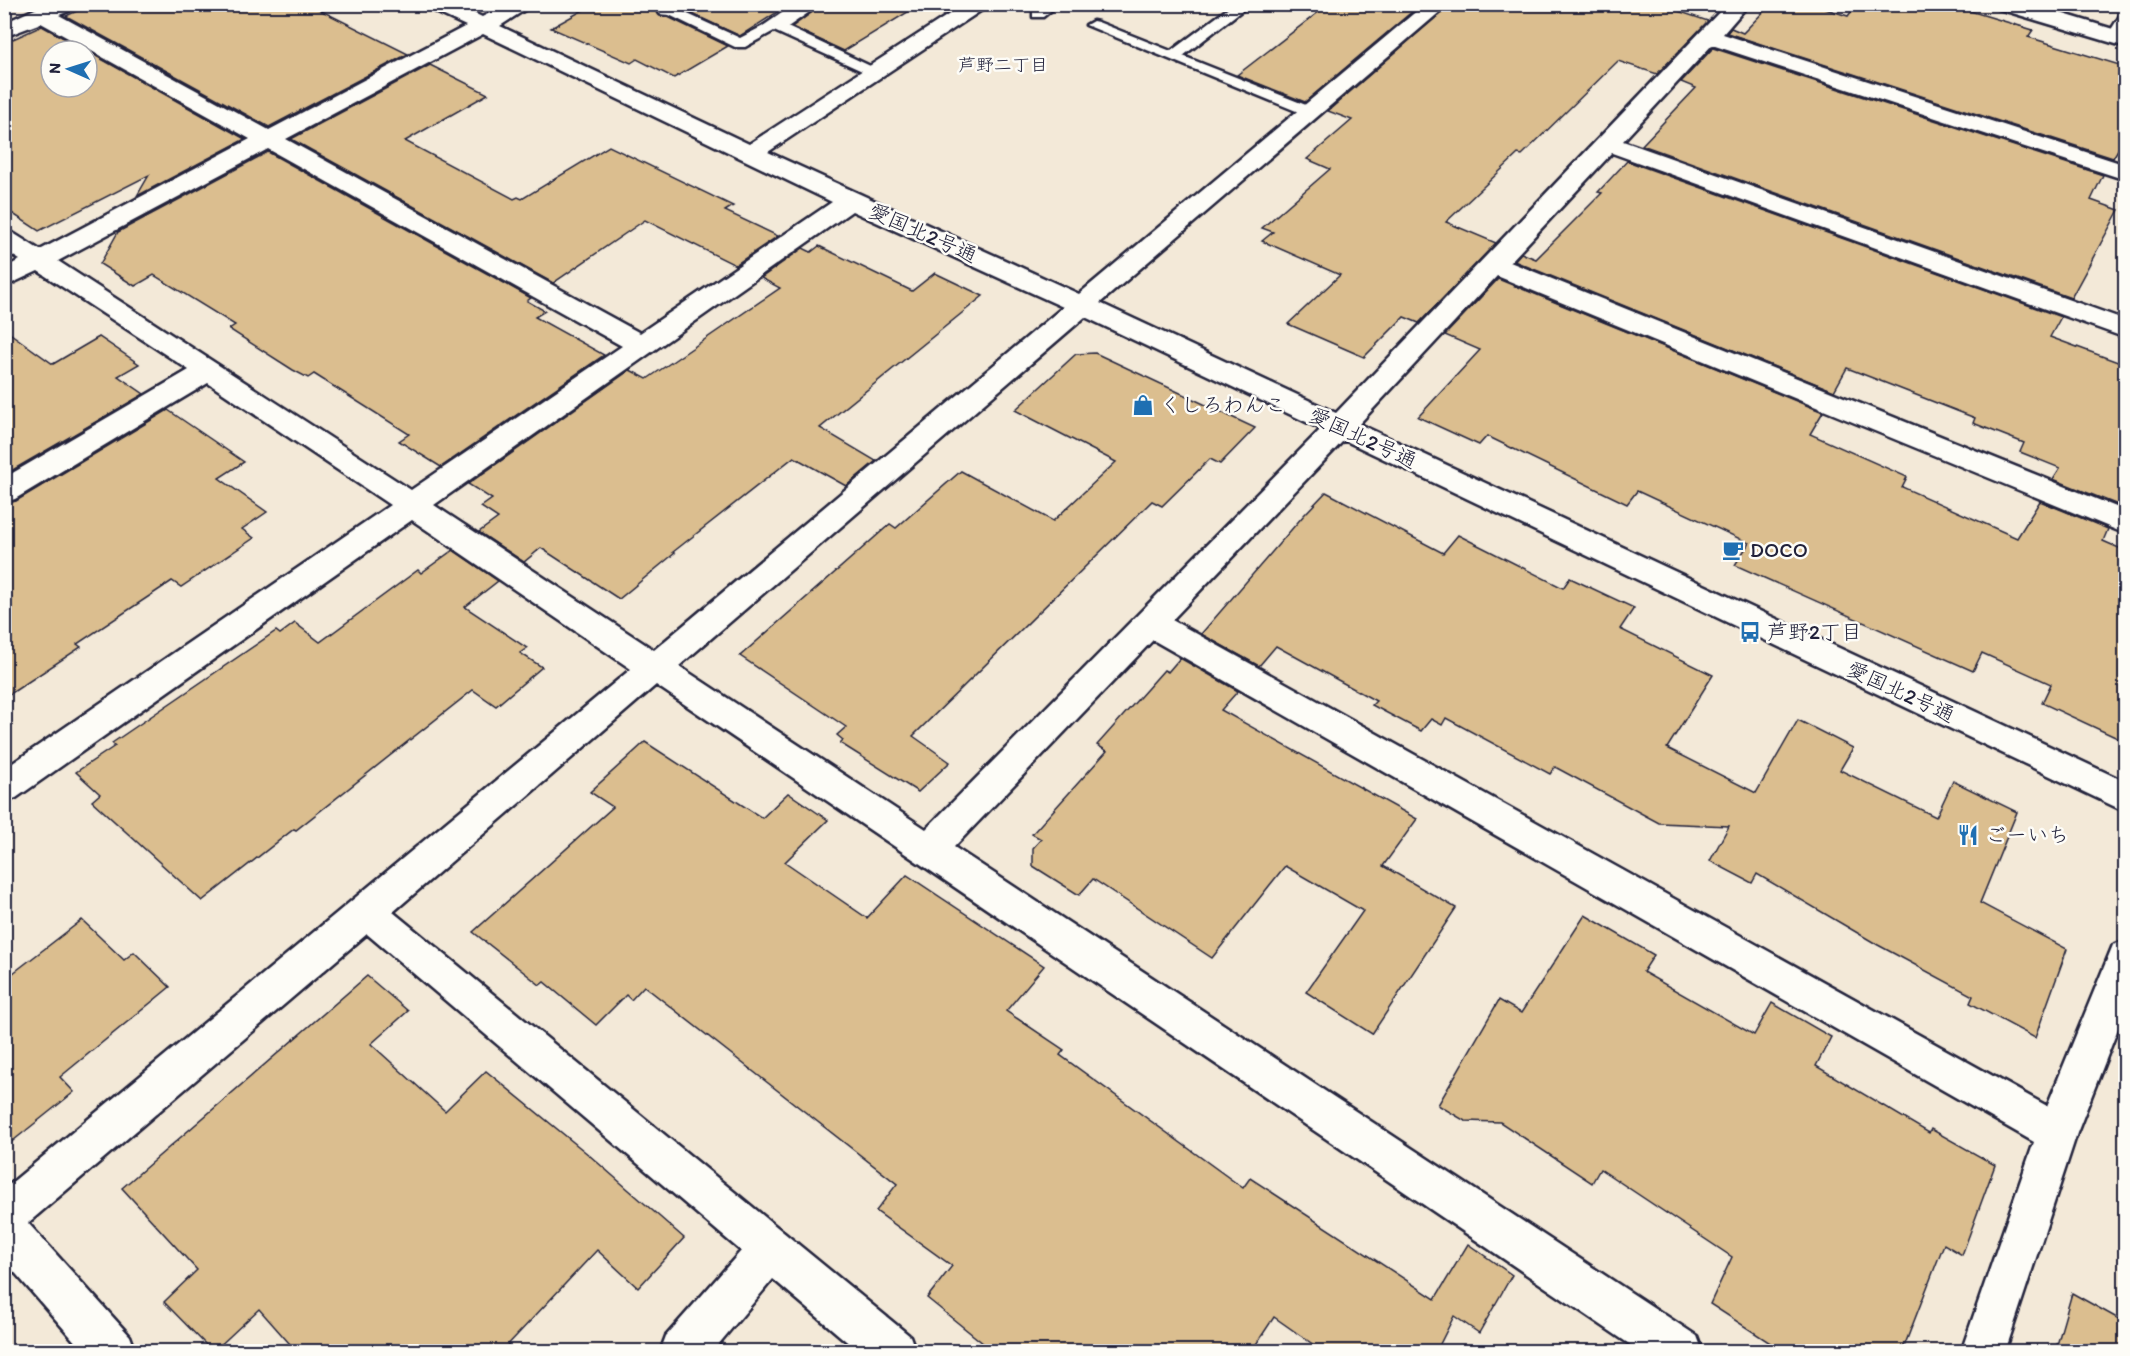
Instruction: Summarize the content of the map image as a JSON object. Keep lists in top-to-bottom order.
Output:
{
  "streets": {
    "street": ["愛国北2号通"]
  },
  "districts": ["芦野二丁目"],
  "places": {
    "shop": ["くしろわんこ"],
    "cafe": ["DOCO"],
    "bus stop": ["芦野2丁目"],
    "restaurant": ["ごーいち"]
  },
  "north": "left"
}
